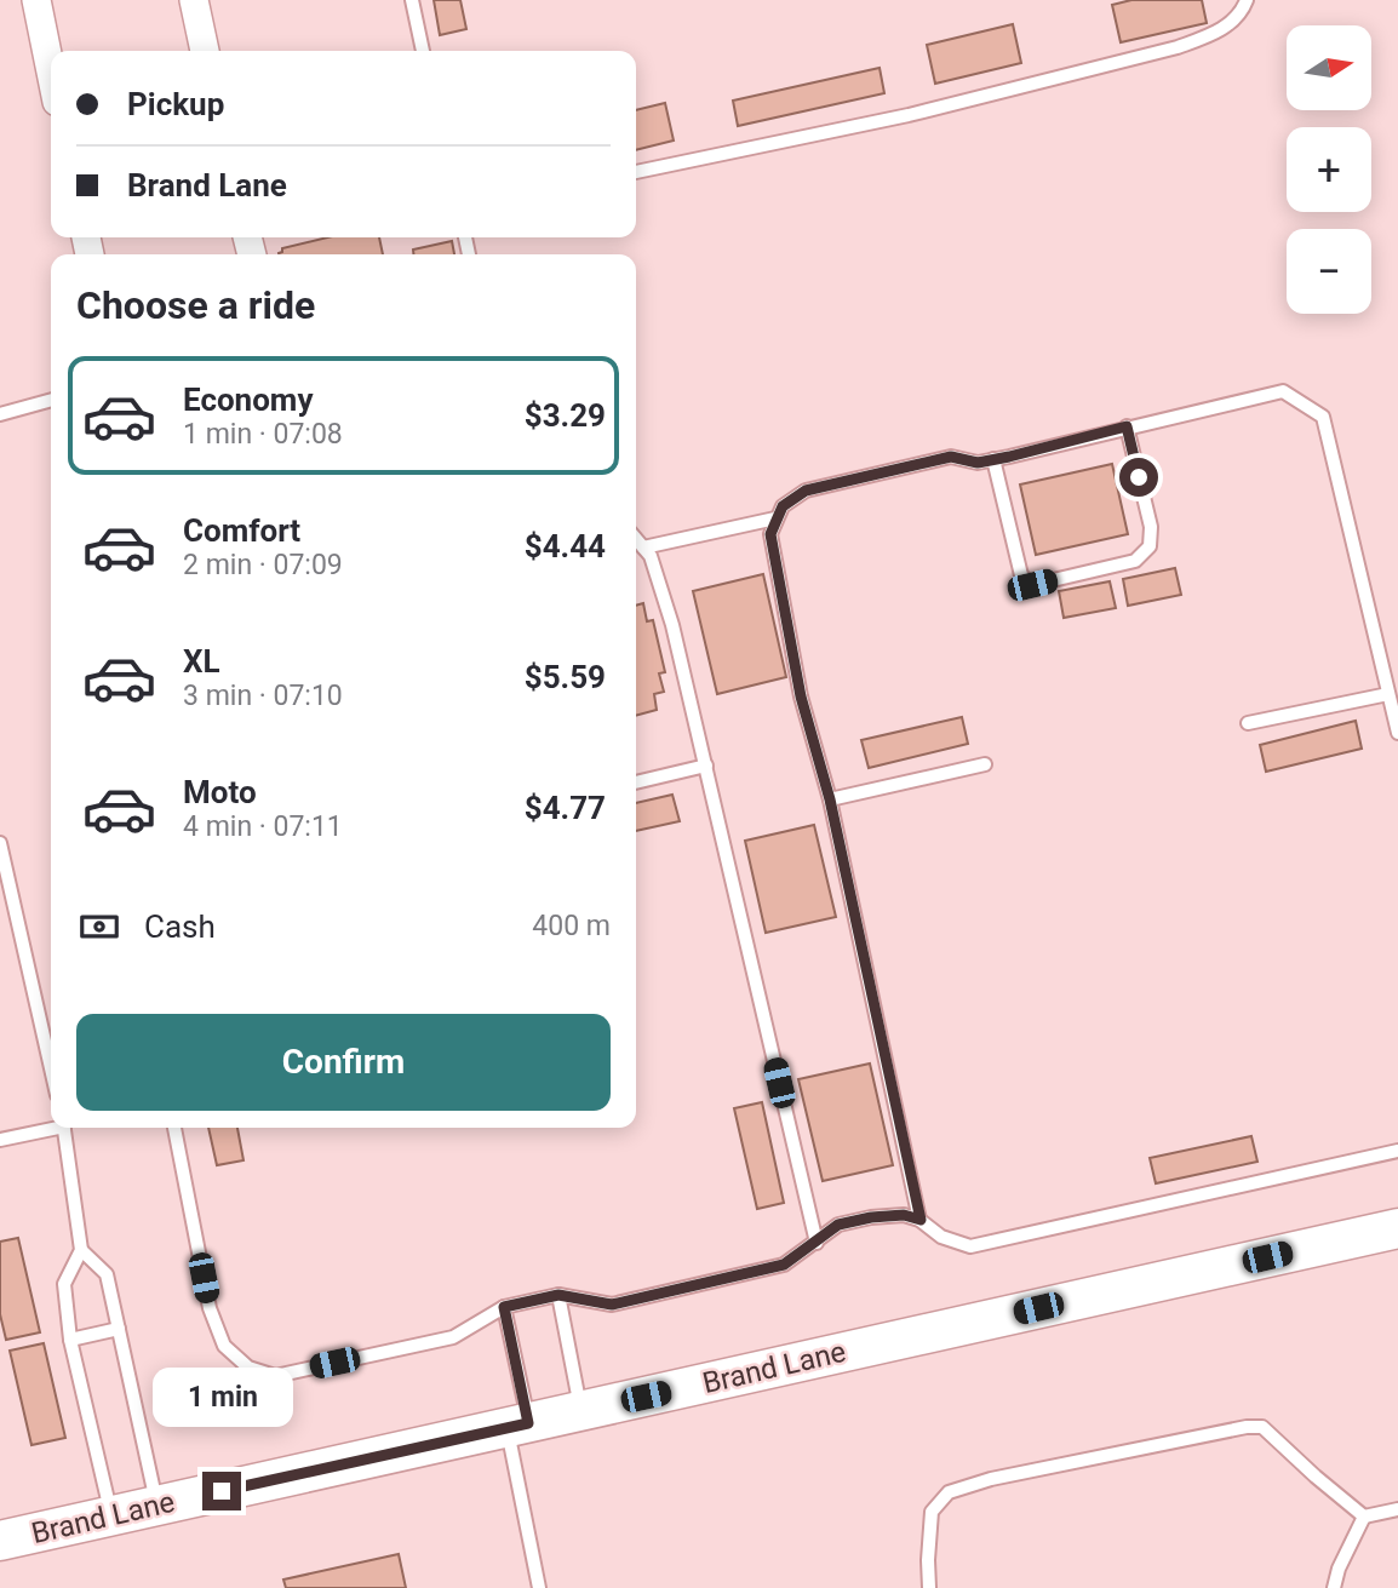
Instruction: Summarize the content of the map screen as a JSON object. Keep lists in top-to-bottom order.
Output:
{
  "streets": {
    "street": ["Brand Lane"]
  },
  "north": "right",
  "page": {
    "map_buttons": ["+", "−"],
    "banner": ["Pickup", "Brand Lane"],
    "heading": "Choose a ride",
    "list": [
      {
        "name": "Economy",
        "note": "1 min · 07:08",
        "value": "$3.29"
      },
      {
        "name": "Comfort",
        "note": "2 min · 07:09",
        "value": "$4.44"
      },
      {
        "name": "XL",
        "note": "3 min · 07:10",
        "value": "$5.59"
      },
      {
        "name": "Moto",
        "note": "4 min · 07:11",
        "value": "$4.77"
      }
    ],
    "pay": ["Cash", "400 m"],
    "buttons": "Confirm",
    "bubble": "1 min"
  }
}
